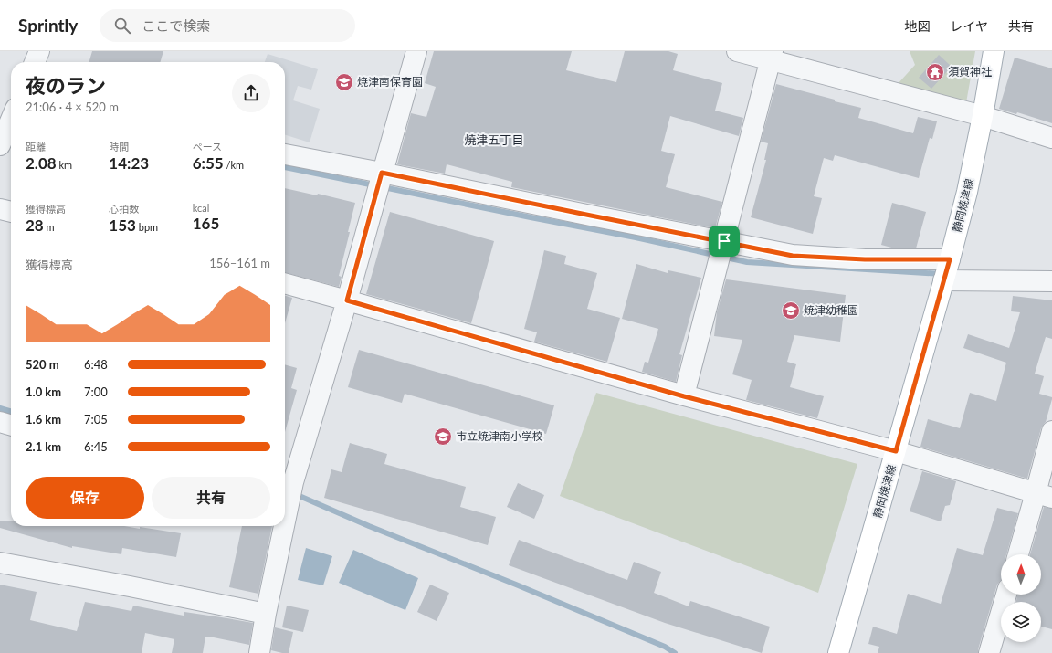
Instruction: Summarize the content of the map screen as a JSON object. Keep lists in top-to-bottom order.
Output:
{
  "streets": {
    "main road": ["静岡焼津線"]
  },
  "districts": ["焼津五丁目"],
  "places": {
    "temple": ["須賀神社"],
    "school or university": ["焼津南保育園", "焼津幼稚園", "市立焼津南小学校"]
  },
  "north": "top",
  "page": {
    "header": "Sprintly",
    "search": "ここで検索",
    "nav": ["地図", "レイヤ", "共有"],
    "heading": ["夜のラン", "21:06 · 4 × 520 m"],
    "stats": [
      ["距離", "2.08 km"],
      ["時間", "14:23"],
      ["ペース", "6:55 /km"],
      ["獲得標高", "28 m"],
      ["心拍数", "153 bpm"],
      ["kcal", "165"]
    ],
    "chart": ["獲得標高", "156–161 m"],
    "list": [
      {
        "name": "520 m",
        "note": "6:48"
      },
      {
        "name": "1.0 km",
        "note": "7:00"
      },
      {
        "name": "1.6 km",
        "note": "7:05"
      },
      {
        "name": "2.1 km",
        "note": "6:45"
      }
    ],
    "buttons": ["保存", "共有"]
  }
}
